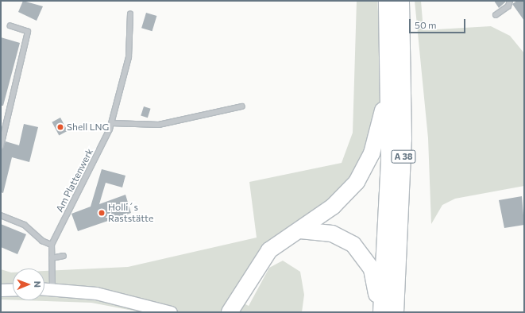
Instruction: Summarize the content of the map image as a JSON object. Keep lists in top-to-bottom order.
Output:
{
  "streets": {
    "highway": ["A 38"],
    "lane": ["Am Plattenwerk"]
  },
  "places": ["Shell LNG", "Holli´s Raststätte"],
  "scale_bar": "50 m",
  "north": "right"
}
